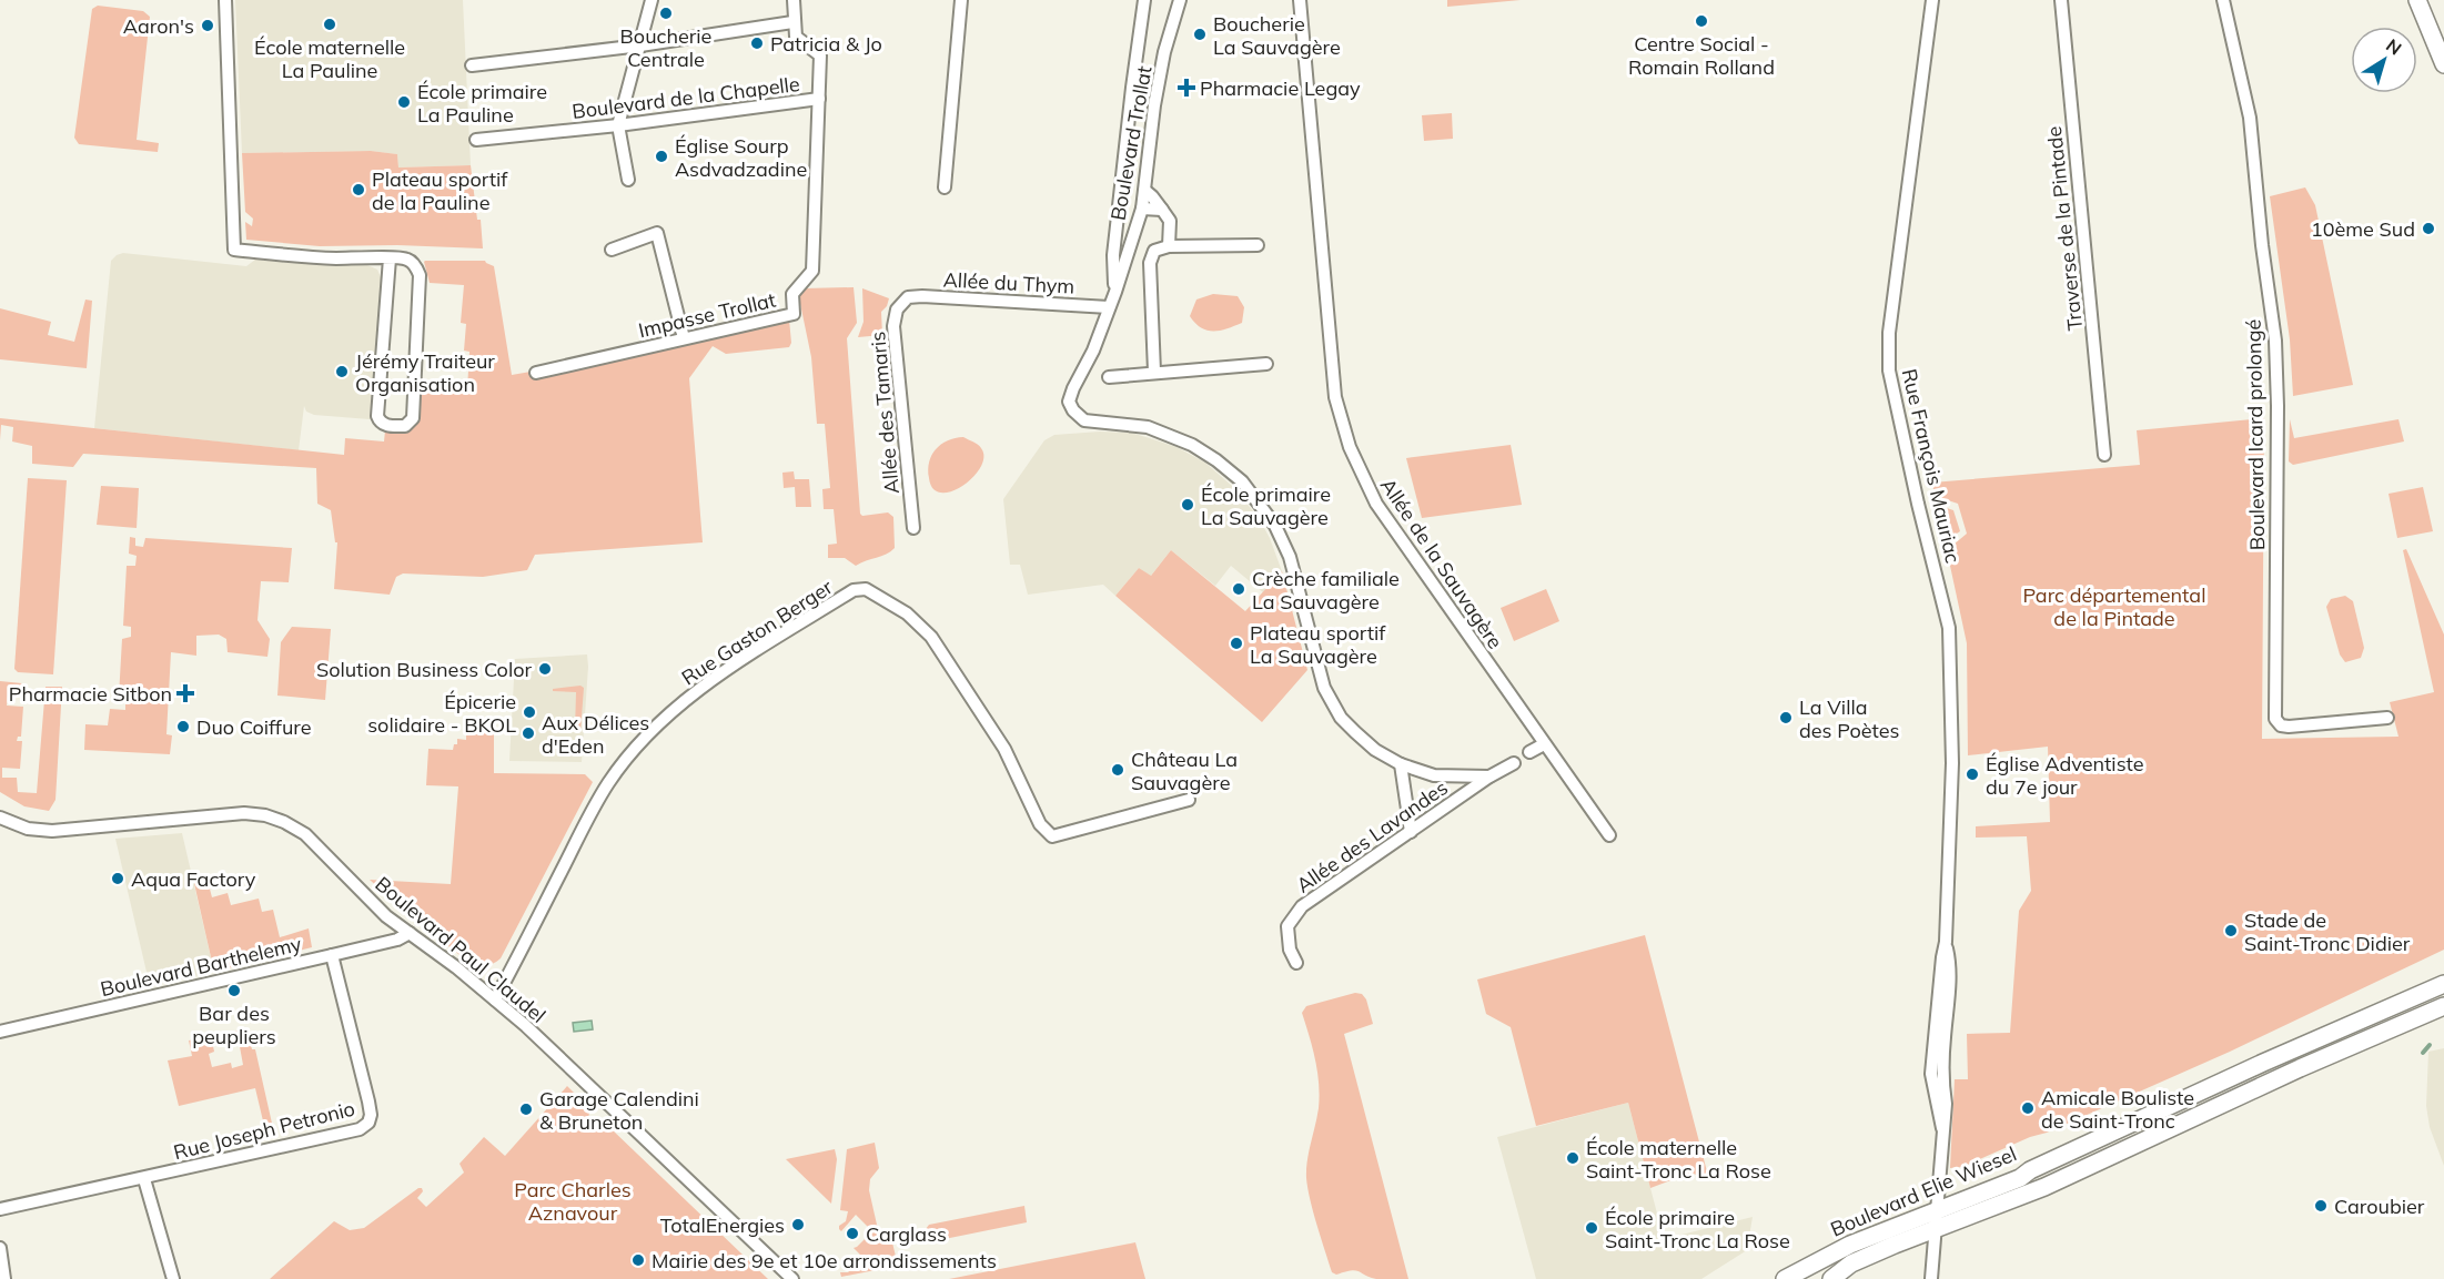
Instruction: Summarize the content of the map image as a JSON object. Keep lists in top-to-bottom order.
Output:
{
  "streets": {
    "street": [
      "Boulevard de la Chapelle",
      "Boulevard Trollat",
      "Traverse de la Pintade",
      "Allée du Thym",
      "Impasse Trollat",
      "Allée des Tamaris",
      "Boulevard Icard prolongé",
      "Rue François Mauriac",
      "Allée de la Sauvagère",
      "Rue Gaston Berger",
      "Allée des Lavandes",
      "Boulevard Paul Claudel",
      "Boulevard Barthelemy",
      "Rue Joseph Petronio",
      "Boulevard Elie Wiesel"
    ]
  },
  "crossings": [
    ["Boulevard de la Chapelle", "Impasse Trollat"],
    ["Boulevard Trollat", "Allée du Thym"],
    ["Boulevard Trollat", "Allée des Lavandes"],
    ["Allée du Thym", "Allée des Tamaris"],
    ["Rue François Mauriac", "Boulevard Elie Wiesel"],
    ["Rue Gaston Berger", "Boulevard Paul Claudel"],
    ["Boulevard Paul Claudel", "Boulevard Barthelemy"],
    ["Boulevard Barthelemy", "Rue Joseph Petronio"]
  ],
  "parks": ["Parc départemental de la Pintade", "Parc Charles Aznavour"],
  "places": {
    "other": [
      "Boucherie Centrale",
      "Centre Social - Romain Rolland",
      "École maternelle La Pauline",
      "Aaron's",
      "Boucherie La Sauvagère",
      "Patricia & Jo",
      "École primaire La Pauline",
      "Église Sourp Asdvadzadine",
      "Plateau sportif de la Pauline",
      "10ème Sud",
      "Jérémy Traiteur Organisation",
      "École primaire La Sauvagère",
      "Crèche familiale La Sauvagère",
      "Plateau sportif La Sauvagère",
      "Solution Business Color",
      "Épicerie solidaire - BKOL",
      "La Villa des Poètes",
      "Duo Coiffure",
      "Aux Délices d'Eden",
      "Château La Sauvagère",
      "Église Adventiste du 7e jour",
      "Aqua Factory",
      "Stade de Saint-Tronc Didier",
      "Bar des peupliers",
      "Amicale Bouliste de Saint-Tronc",
      "Garage Calendini & Bruneton",
      "École maternelle Saint-Tronc La Rose",
      "Caroubier",
      "TotalEnergies",
      "École primaire Saint-Tronc La Rose",
      "Carglass",
      "Mairie des 9e et 10e arrondissements"
    ],
    "health": ["Pharmacie Legay", "Pharmacie Sitbon"]
  },
  "north": "top right"
}
